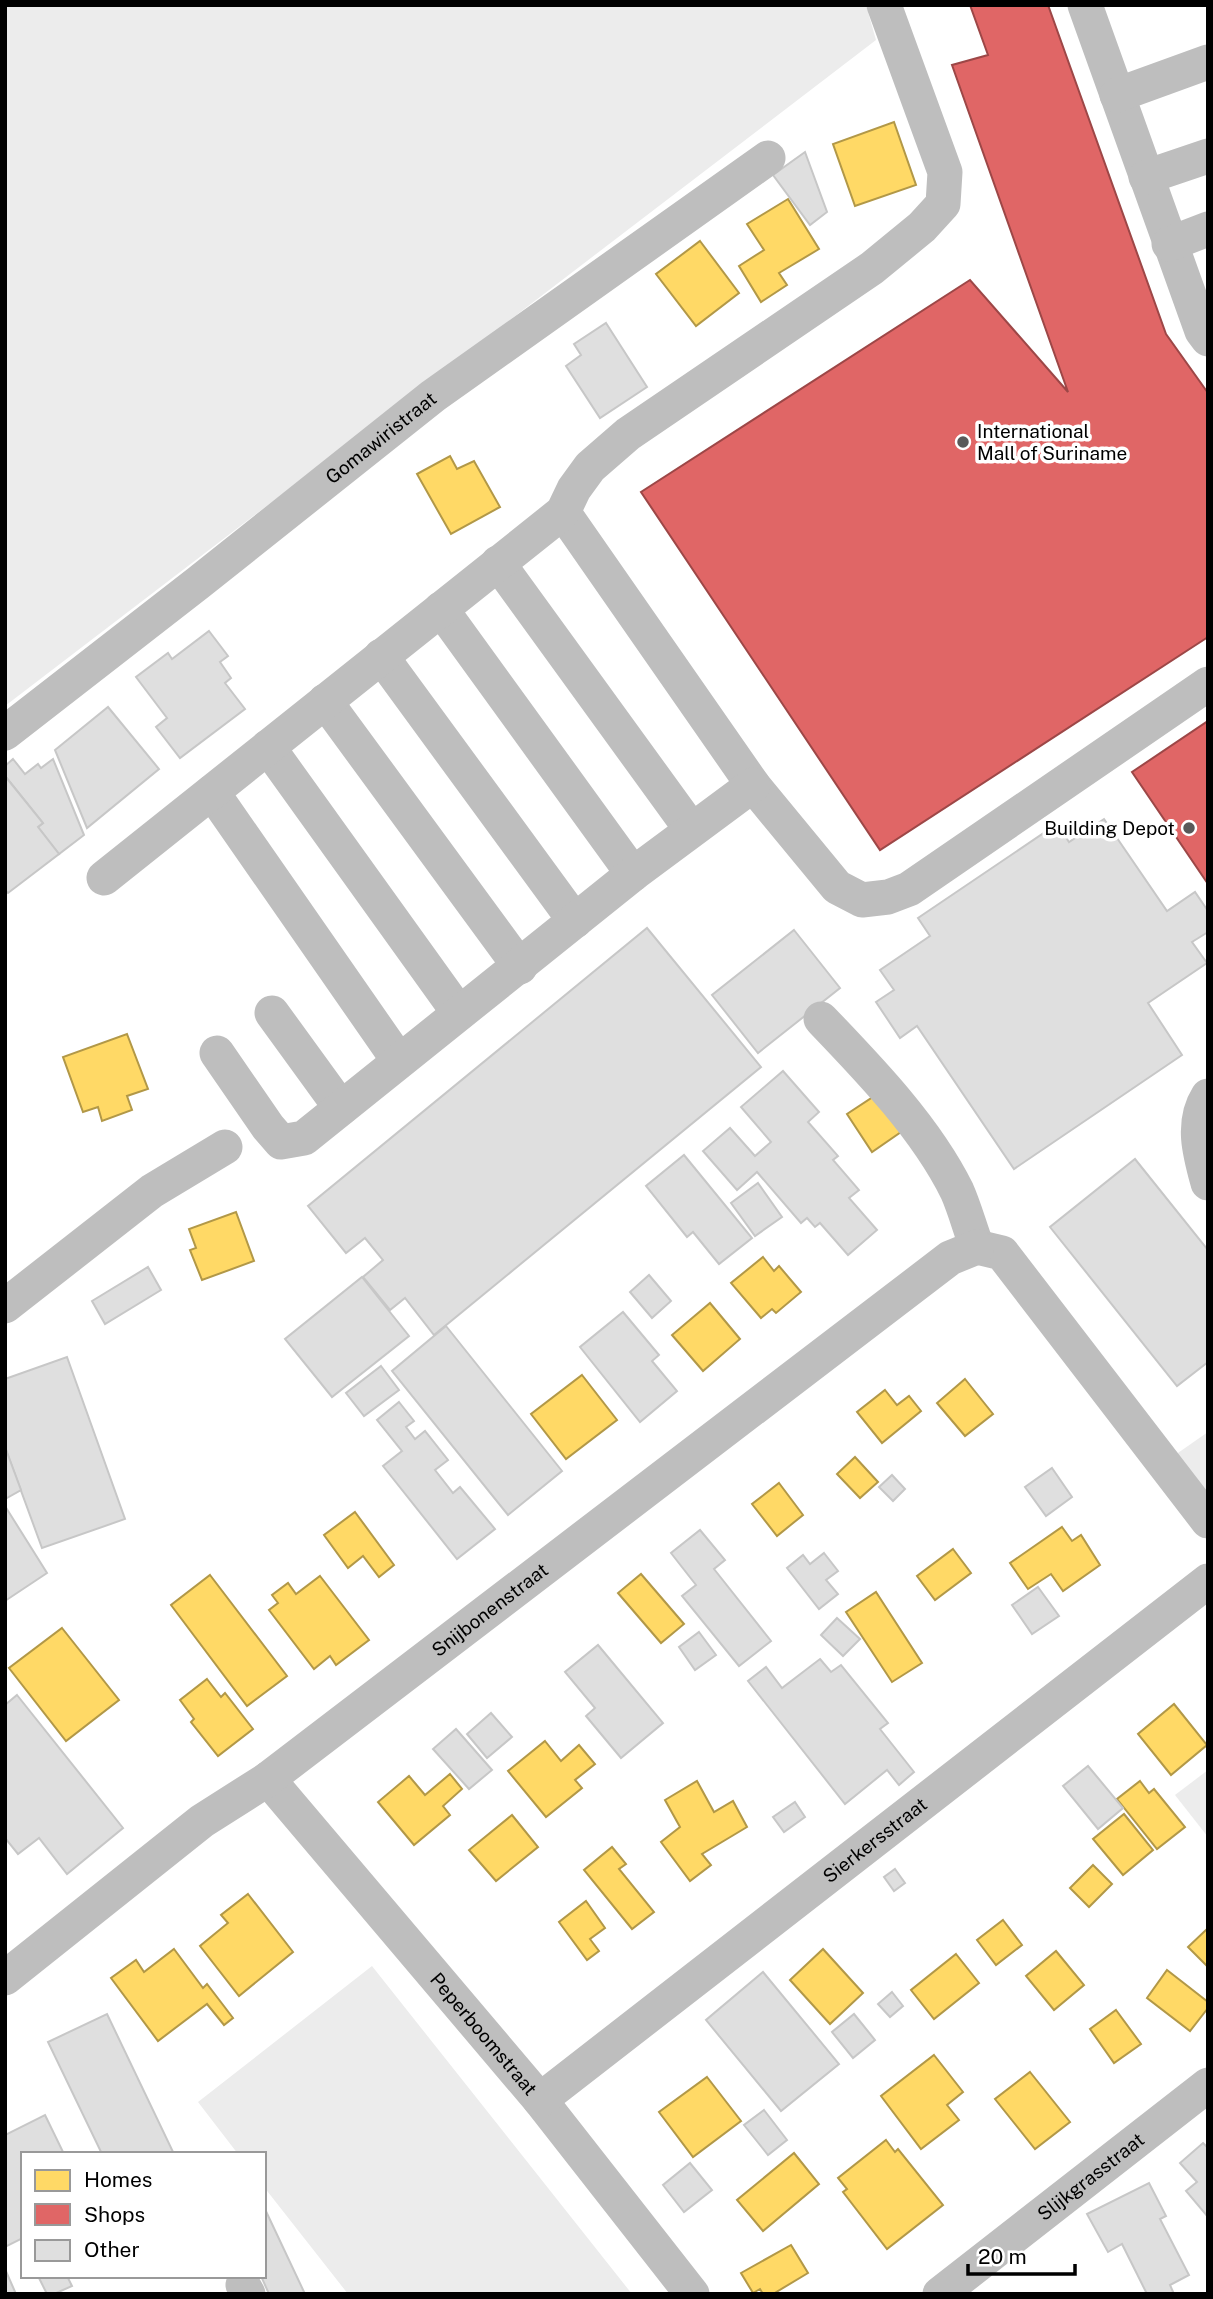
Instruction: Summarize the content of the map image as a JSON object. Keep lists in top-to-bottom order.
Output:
{
  "streets": {
    "street": [
      "Gomawiristraat",
      "Snijbonenstraat",
      "Sierkersstraat",
      "Peperboomstraat",
      "Slijkgrasstraat"
    ]
  },
  "crossings": [
    ["Snijbonenstraat", "Peperboomstraat"],
    ["Sierkersstraat", "Peperboomstraat"]
  ],
  "places": ["International Mall of Suriname", "Building Depot"],
  "legend": ["Homes", "Shops", "Other"],
  "scale_bar": "20 m"
}
